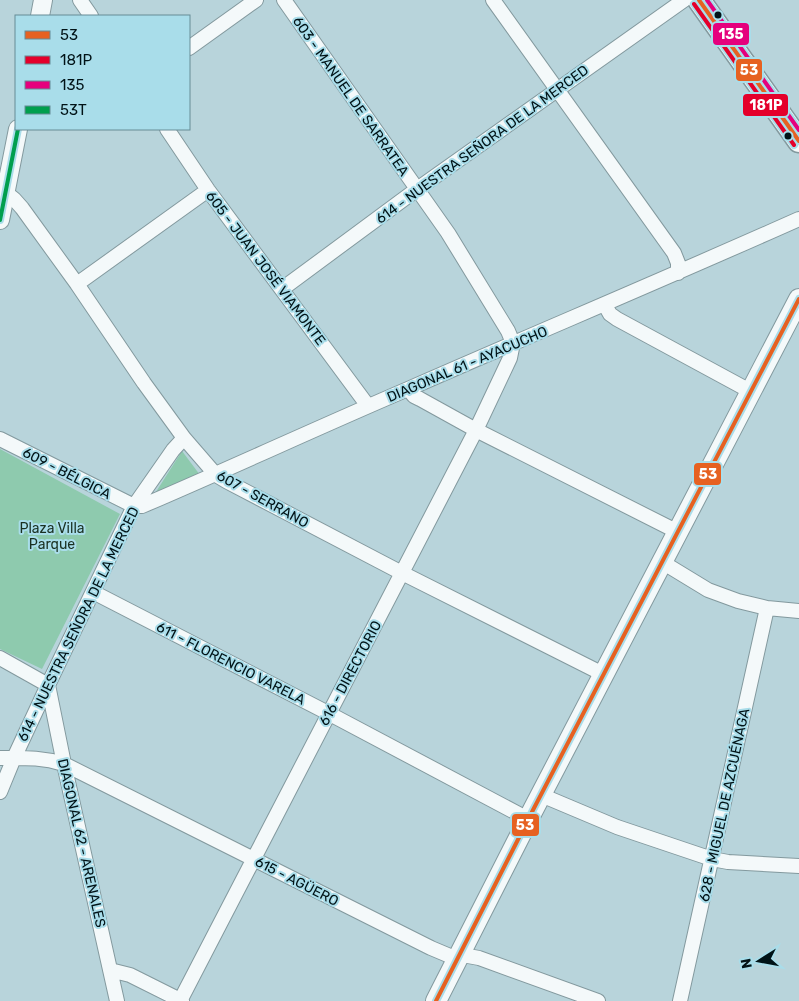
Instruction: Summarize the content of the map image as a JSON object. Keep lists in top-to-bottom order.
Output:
{
  "streets": {
    "street": [
      "603 - MANUEL DE SARRATEA",
      "614 - NUESTRA SEÑORA DE LA MERCED",
      "605 - JUAN JOSÉ VIAMONTE",
      "DIAGONAL 61 - AYACUCHO",
      "609 - BÉLGICA",
      "607 - SERRANO",
      "611 - FLORENCIO VARELA",
      "616 - DIRECTORIO",
      "628 - MIGUEL DE AZCUÉNAGA",
      "DIAGONAL 62 - ARENALES",
      "615 - AGÜERO"
    ]
  },
  "crossings": [
    ["603 - MANUEL DE SARRATEA", "614 - NUESTRA SEÑORA DE LA MERCED"],
    ["603 - MANUEL DE SARRATEA", "DIAGONAL 61 - AYACUCHO"],
    ["603 - MANUEL DE SARRATEA", "616 - DIRECTORIO"],
    ["614 - NUESTRA SEÑORA DE LA MERCED", "605 - JUAN JOSÉ VIAMONTE"],
    ["614 - NUESTRA SEÑORA DE LA MERCED", "DIAGONAL 61 - AYACUCHO"],
    ["614 - NUESTRA SEÑORA DE LA MERCED", "609 - BÉLGICA"],
    ["614 - NUESTRA SEÑORA DE LA MERCED", "607 - SERRANO"],
    ["614 - NUESTRA SEÑORA DE LA MERCED", "611 - FLORENCIO VARELA"],
    ["614 - NUESTRA SEÑORA DE LA MERCED", "DIAGONAL 62 - ARENALES"],
    ["614 - NUESTRA SEÑORA DE LA MERCED", "615 - AGÜERO"],
    ["605 - JUAN JOSÉ VIAMONTE", "DIAGONAL 61 - AYACUCHO"],
    ["DIAGONAL 61 - AYACUCHO", "609 - BÉLGICA"],
    ["DIAGONAL 61 - AYACUCHO", "607 - SERRANO"],
    ["DIAGONAL 61 - AYACUCHO", "616 - DIRECTORIO"],
    ["607 - SERRANO", "616 - DIRECTORIO"],
    ["611 - FLORENCIO VARELA", "616 - DIRECTORIO"],
    ["616 - DIRECTORIO", "615 - AGÜERO"],
    ["DIAGONAL 62 - ARENALES", "615 - AGÜERO"]
  ],
  "parks": ["Plaza Villa Parque"],
  "lines": [
    "transit line 53",
    "transit line 135",
    "transit line 181P",
    "transit line 53T"
  ],
  "legend": [
    "53",
    "181P",
    "135",
    "53T"
  ],
  "north": "left"
}
